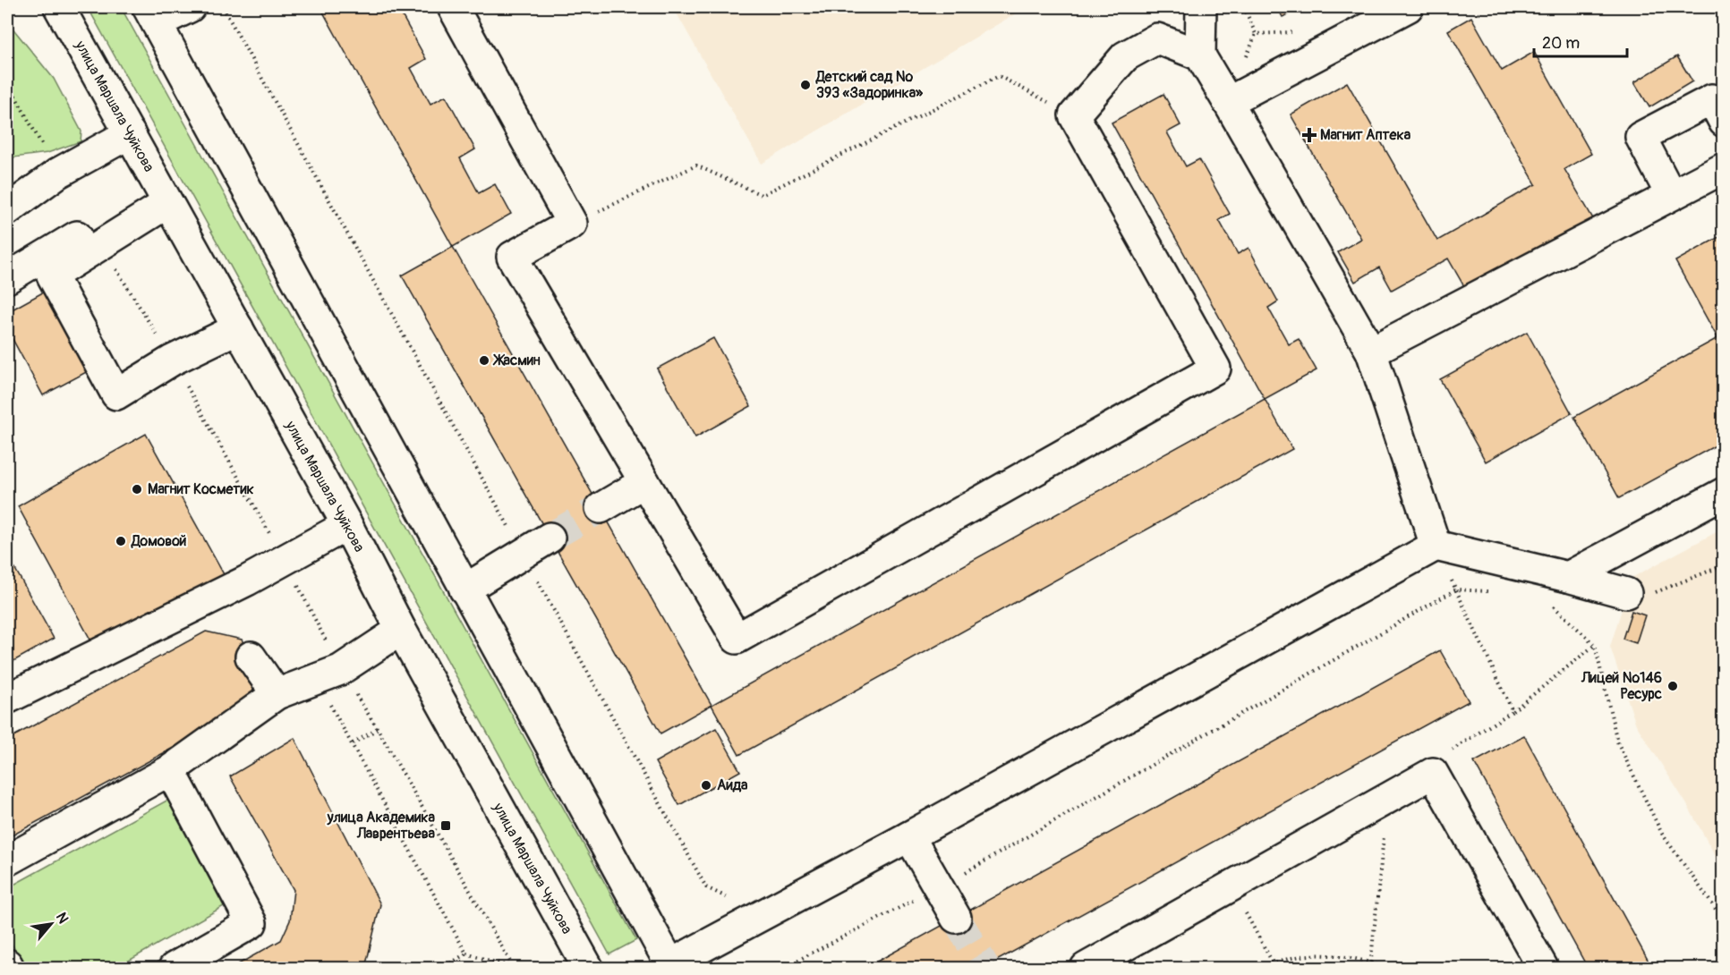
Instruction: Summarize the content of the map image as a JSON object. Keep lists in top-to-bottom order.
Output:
{
  "streets": {
    "main road": ["улица Маршала Чуйкова"]
  },
  "places": {
    "other": [
      "Детский сад № 393 «Задоринка»",
      "Жасмин",
      "Магнит Косметик",
      "Домовой",
      "Лицей №146 Ресурс",
      "Аида"
    ],
    "health": ["Магнит Аптека"],
    "transit": ["улица Академика Лаврентьева"]
  },
  "scale_bar": "20 m",
  "north": "top right"
}
